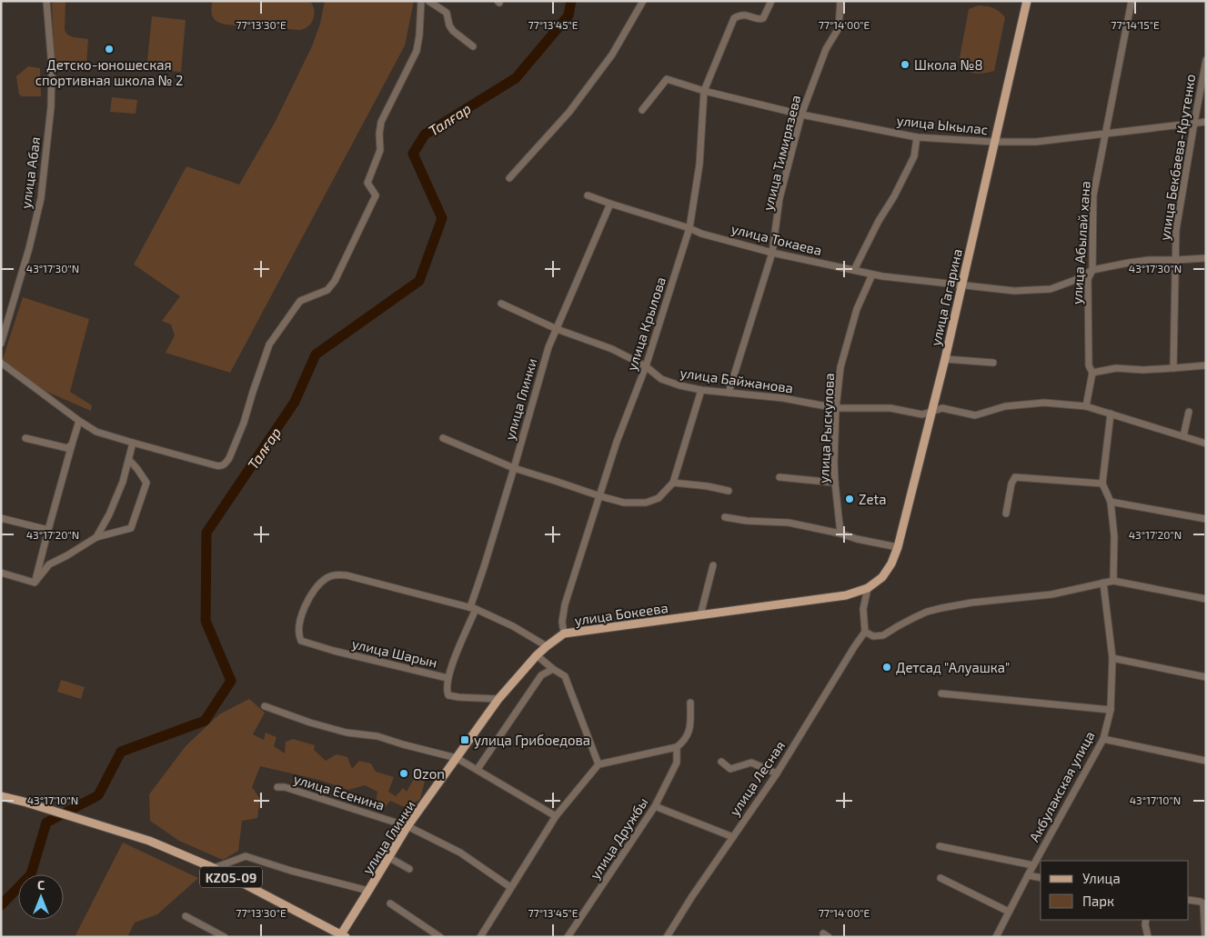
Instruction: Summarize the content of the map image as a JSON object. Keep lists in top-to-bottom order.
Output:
{
  "streets": {
    "main road": [
      "улица Гагарина",
      "улица Глинки",
      "улица Бокеева",
      "KZ05-09"
    ],
    "street": [
      "улица Ыкылас",
      "улица Тимирязева",
      "улица Бекбаева-Крутенко",
      "улица Абая",
      "улица Токаева",
      "улица Абылай хана",
      "улица Крылова",
      "улица Байжанова",
      "улица Рыскулова",
      "улица Шарын",
      "улица Лесная",
      "Акбулакская улица",
      "улица Есенина",
      "улица Дружбы"
    ]
  },
  "crossings": [
    ["улица Ыкылас", "улица Тимирязева"],
    ["улица Ыкылас", "улица Бекбаева-Крутенко"],
    ["улица Ыкылас", "улица Абылай хана"],
    ["улица Ыкылас", "улица Гагарина"],
    ["улица Ыкылас", "улица Крылова"],
    ["улица Тимирязева", "улица Токаева"],
    ["улица Тимирязева", "улица Байжанова"],
    ["улица Бекбаева-Крутенко", "улица Токаева"],
    ["улица Токаева", "улица Абылай хана"],
    ["улица Токаева", "улица Гагарина"],
    ["улица Токаева", "улица Крылова"],
    ["улица Токаева", "улица Глинки"],
    ["улица Токаева", "улица Рыскулова"],
    ["улица Гагарина", "улица Байжанова"],
    ["улица Гагарина", "улица Бокеева"],
    ["улица Крылова", "улица Байжанова"],
    ["улица Крылова", "улица Бокеева"],
    ["улица Байжанова", "улица Глинки"],
    ["улица Байжанова", "улица Рыскулова"],
    ["улица Глинки", "улица Бокеева"],
    ["улица Глинки", "улица Шарын"],
    ["улица Глинки", "улица Есенина"],
    ["улица Глинки", "KZ05-09"]
  ],
  "water": ["Талғар"],
  "places": {
    "other": [
      "Детско-юношеская спортивная школа № 2",
      "Школа №8",
      "Zeta",
      "Детсад \"Алуашка\"",
      "Ozon"
    ],
    "transit": ["улица Грибоедова"]
  },
  "legend": ["Улица", "Парк"],
  "north": "top",
  "coordinates": [
    "77°13'30\"E",
    "77°13'45\"E",
    "77°14'00\"E",
    "77°14'15\"E",
    "43°17'30\"N",
    "43°17'20\"N",
    "43°17'10\"N"
  ]
}
